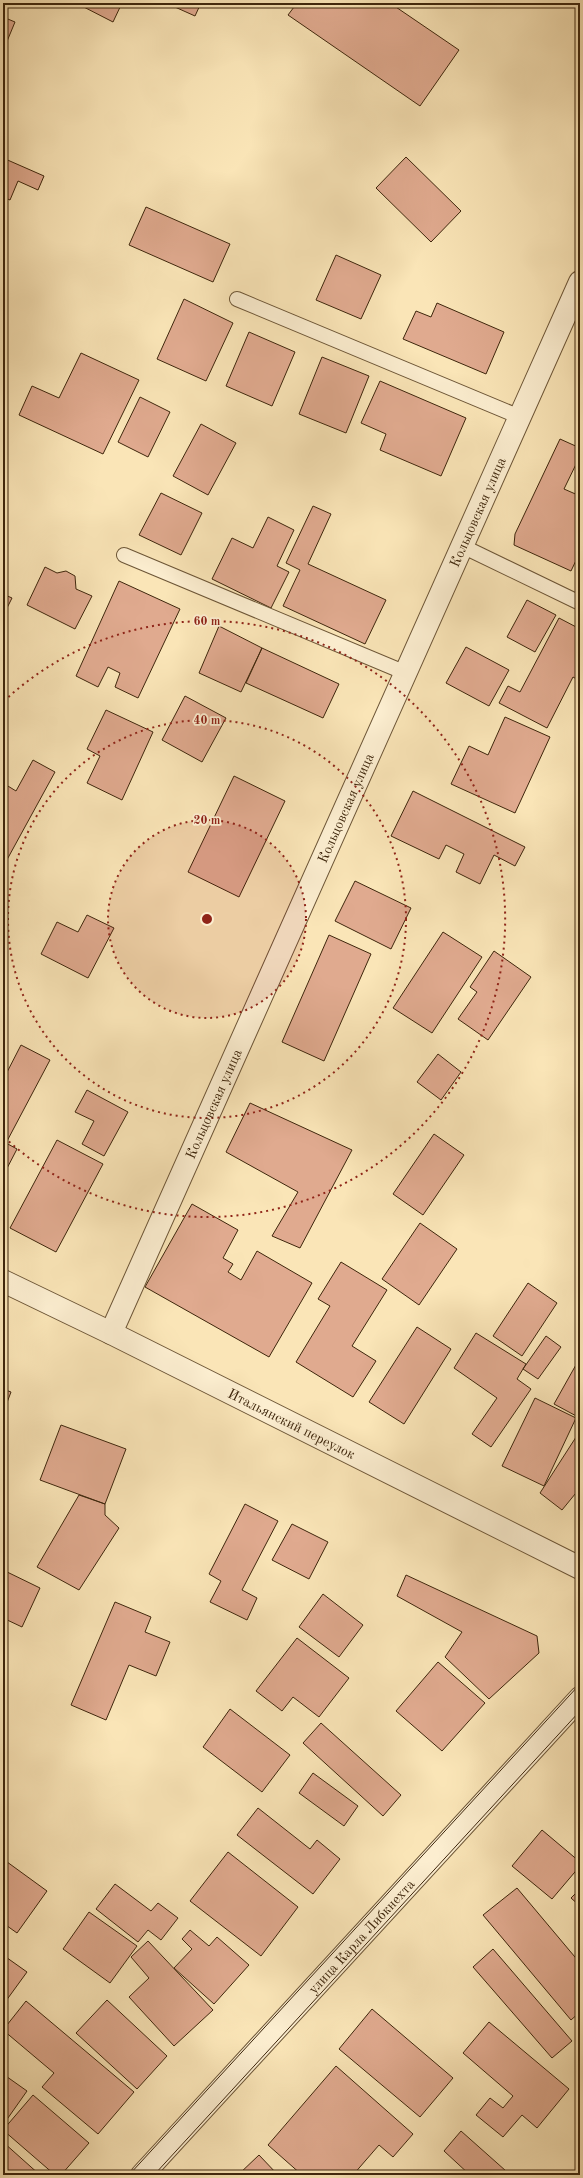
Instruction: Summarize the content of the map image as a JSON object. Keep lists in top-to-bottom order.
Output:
{
  "streets": {
    "street": ["Кольцовская улица", "Итальянский переулок", "улица Карла Либкнехта"]
  },
  "crossings": [
    ["Кольцовская улица", "Итальянский переулок"]
  ],
  "rings": ["60 m", "40 m", "20 m"]
}
